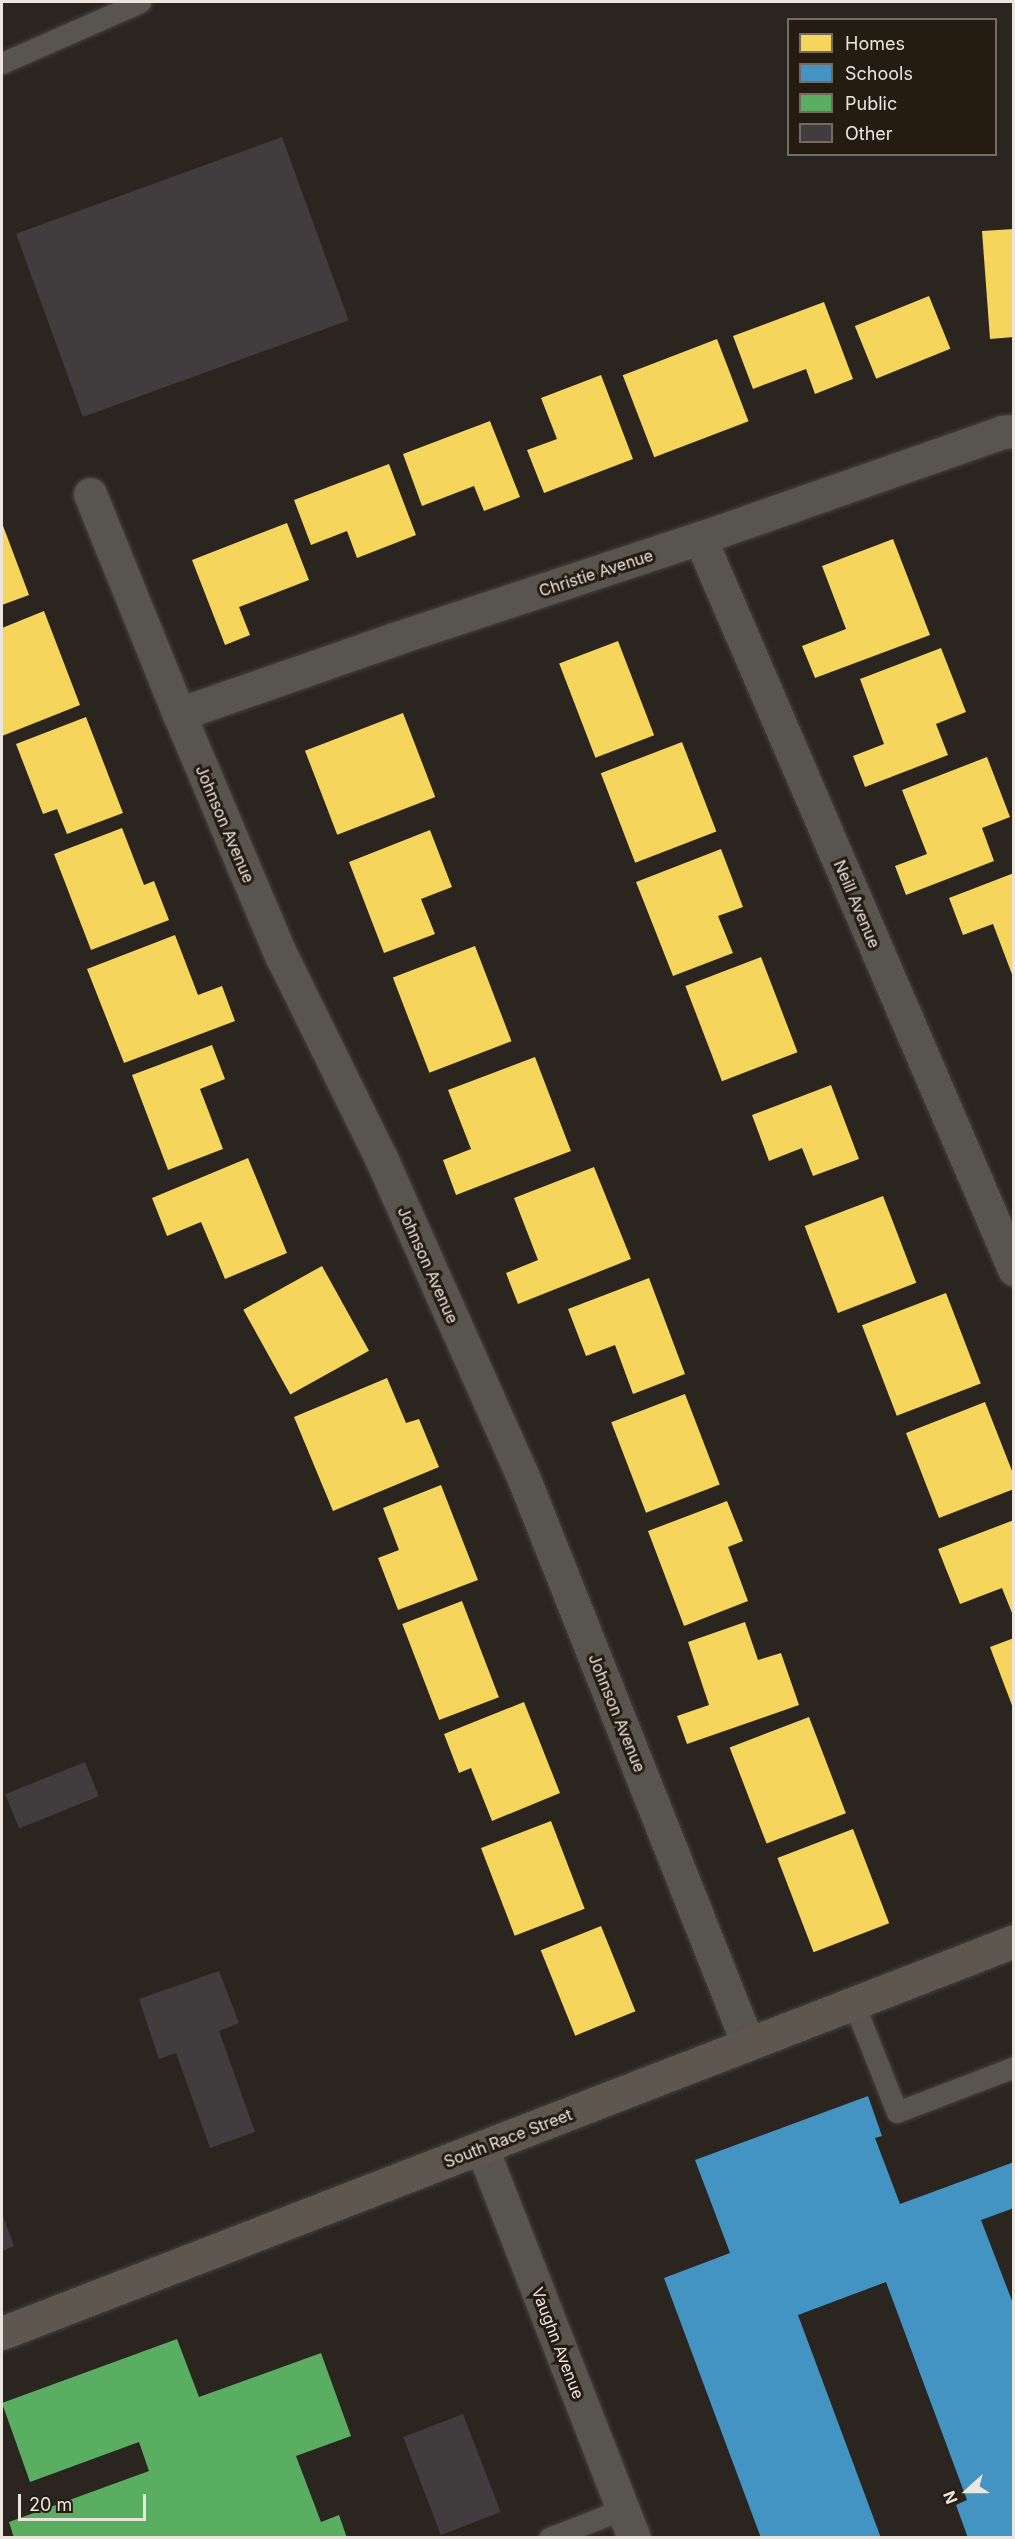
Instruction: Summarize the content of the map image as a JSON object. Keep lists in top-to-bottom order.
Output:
{
  "streets": {
    "main road": ["South Race Street"],
    "street": [
      "Christie Avenue",
      "Johnson Avenue",
      "Neill Avenue",
      "Vaughn Avenue"
    ]
  },
  "crossings": [
    ["Christie Avenue", "Johnson Avenue"],
    ["Christie Avenue", "Neill Avenue"],
    ["Johnson Avenue", "South Race Street"],
    ["South Race Street", "Vaughn Avenue"]
  ],
  "legend": [
    "Homes",
    "Schools",
    "Public",
    "Other"
  ],
  "scale_bar": "20 m",
  "north": "left"
}
